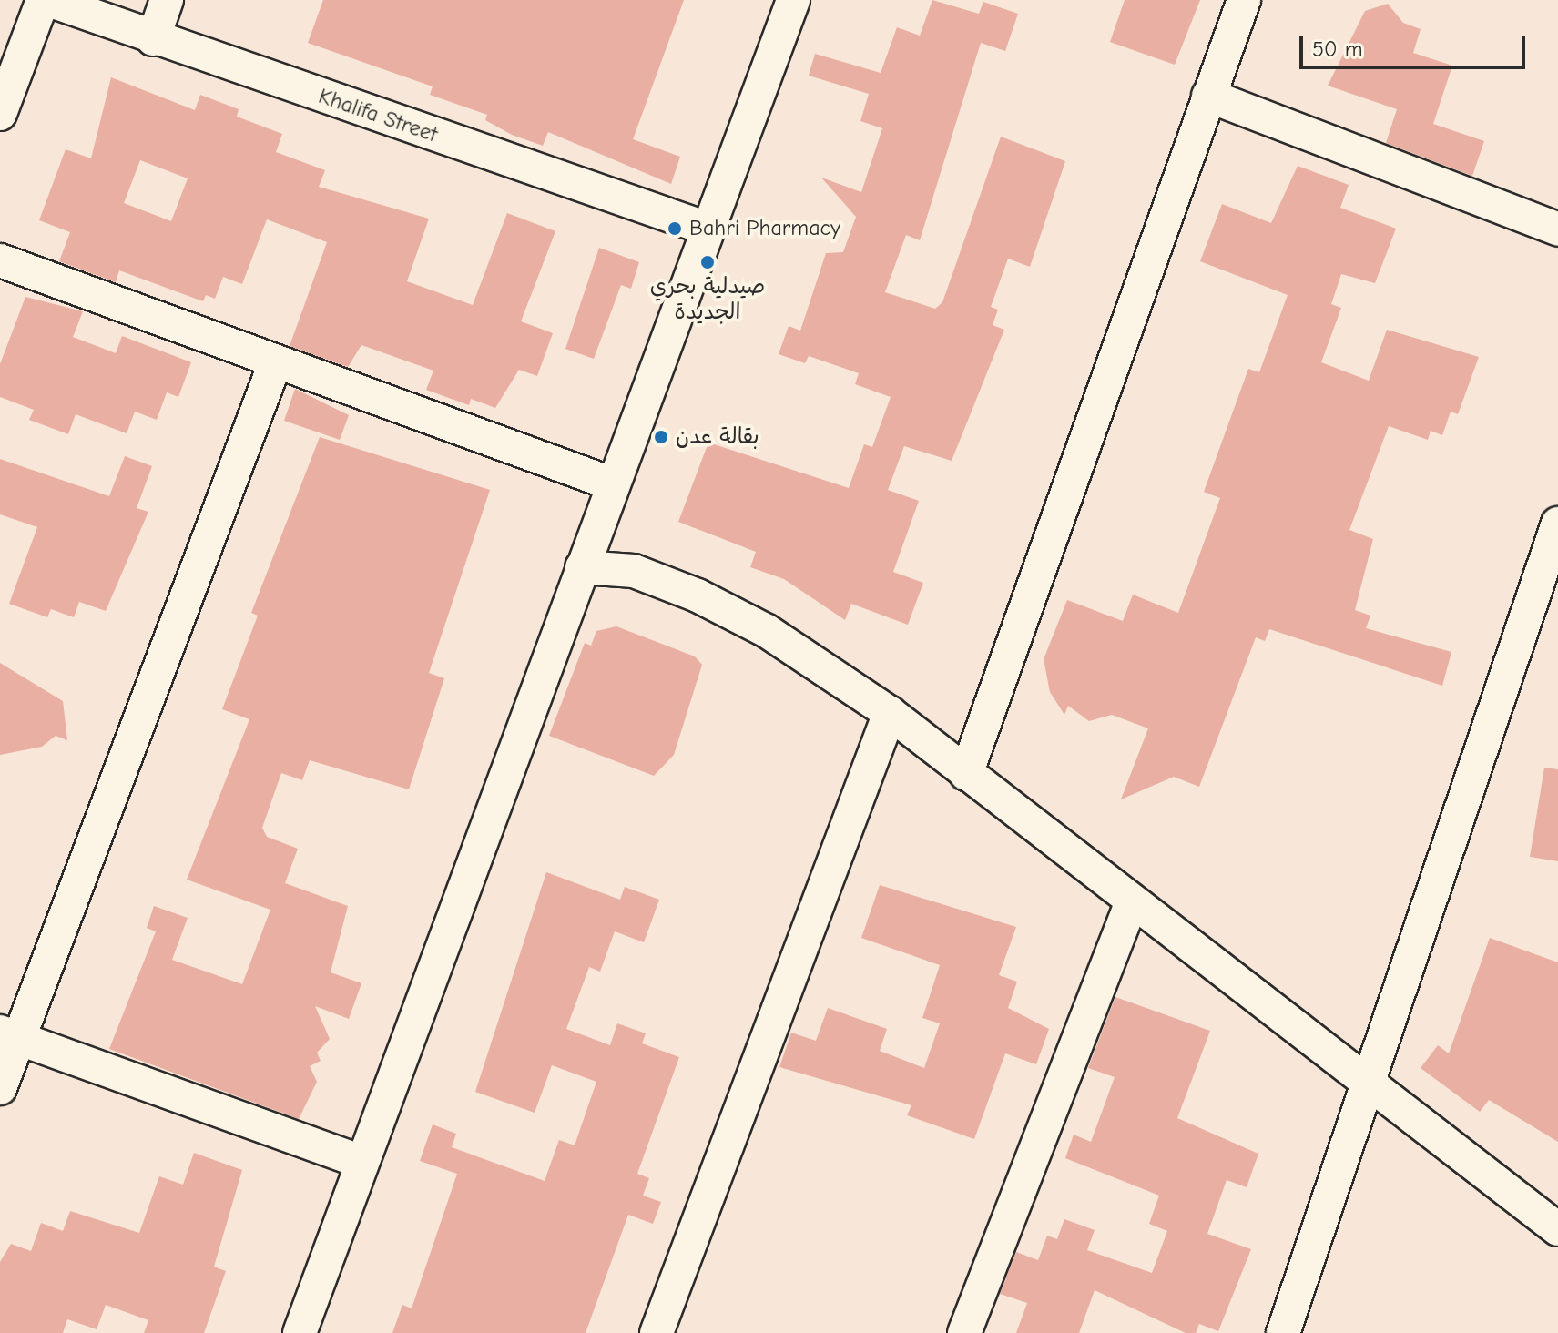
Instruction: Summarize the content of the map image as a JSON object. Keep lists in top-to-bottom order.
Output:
{
  "streets": {
    "street": ["Khalifa Street"]
  },
  "places": ["Bahri Pharmacy", "صيدلية بحري الجديدة", "بقالة عدن"],
  "scale_bar": "50 m"
}
